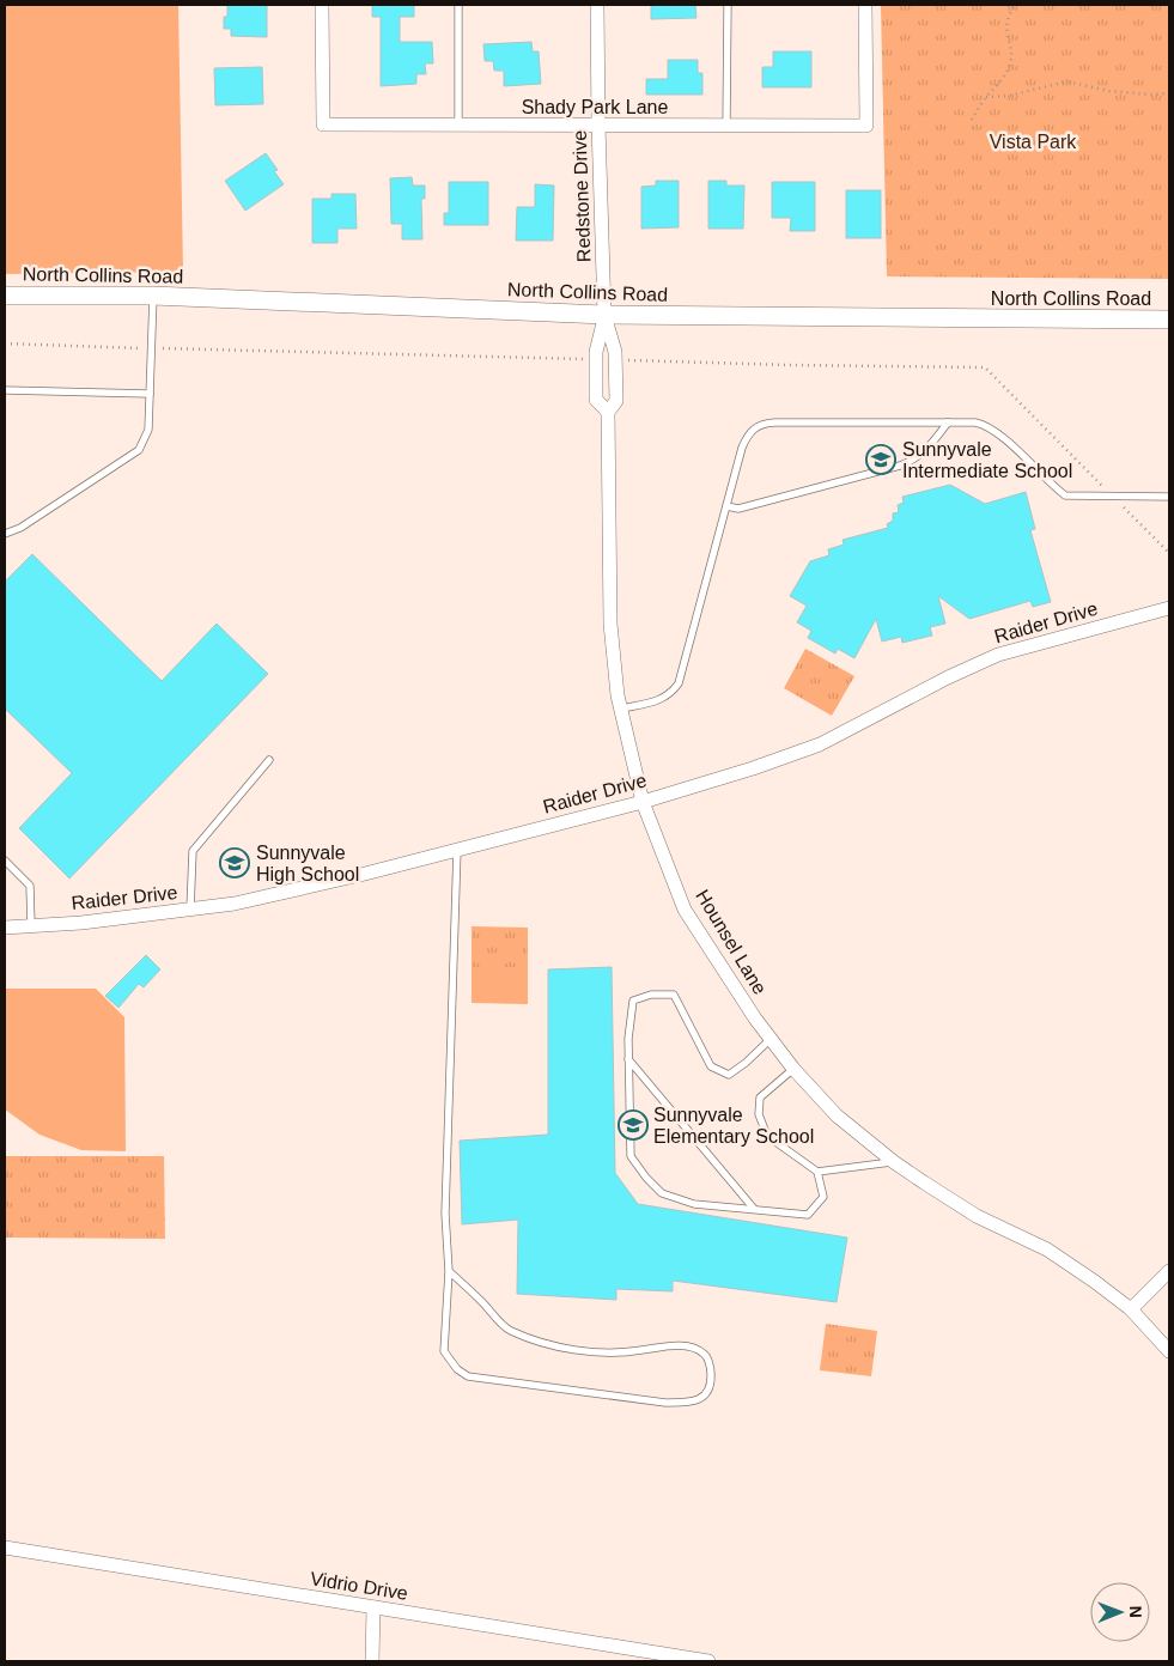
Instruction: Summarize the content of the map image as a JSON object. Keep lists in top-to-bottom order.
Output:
{
  "streets": {
    "street": [
      "Shady Park Lane",
      "Redstone Drive",
      "North Collins Road",
      "Raider Drive",
      "Hounsel Lane",
      "Vidrio Drive"
    ]
  },
  "crossings": [
    ["Shady Park Lane", "Redstone Drive"],
    ["Redstone Drive", "North Collins Road"],
    ["Redstone Drive", "Hounsel Lane"],
    ["North Collins Road", "Hounsel Lane"],
    ["Raider Drive", "Hounsel Lane"]
  ],
  "parks": ["Vista Park"],
  "places": {
    "school or university": ["Sunnyvale Intermediate School", "Sunnyvale High School", "Sunnyvale Elementary School"]
  },
  "north": "right"
}
